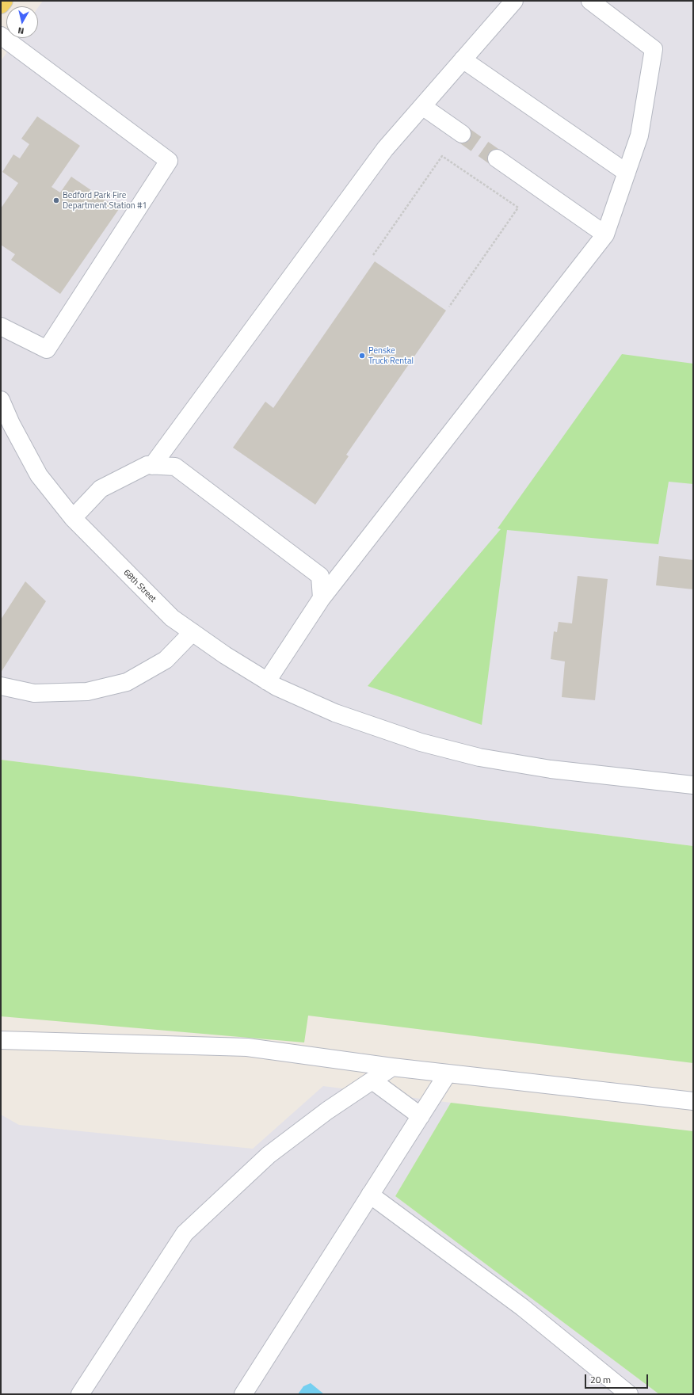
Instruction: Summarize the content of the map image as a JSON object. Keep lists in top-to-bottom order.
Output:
{
  "streets": {
    "street": ["68th Street"]
  },
  "places": ["Bedford Park Fire Department Station #1", "Penske Truck Rental"],
  "scale_bar": "20 m",
  "north": "bottom"
}
